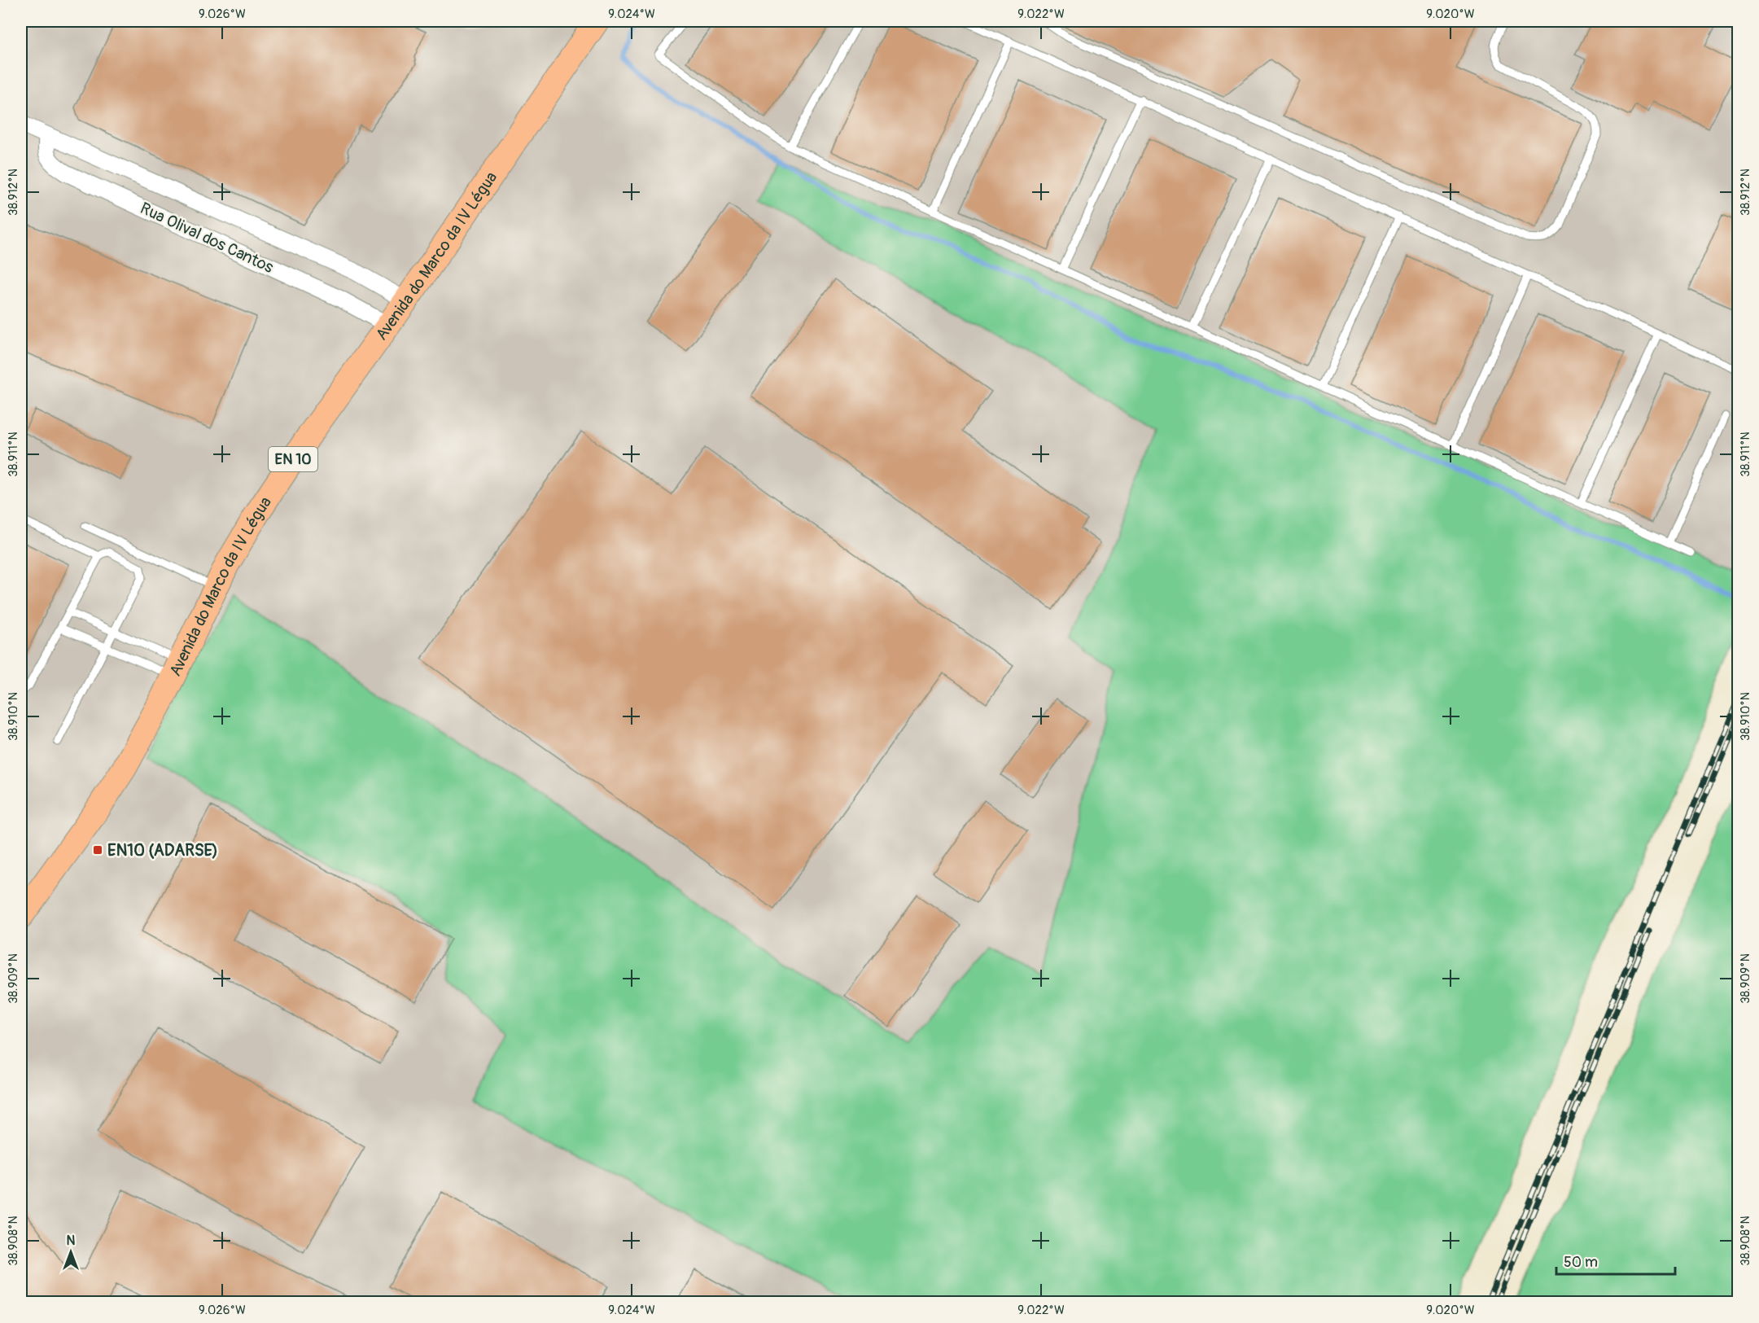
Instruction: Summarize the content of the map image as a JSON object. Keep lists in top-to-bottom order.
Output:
{
  "streets": {
    "main road": ["Avenida do Marco da IV Légua", "EN 10"],
    "street": ["Rua Olival dos Cantos"]
  },
  "crossings": [
    ["Rua Olival dos Cantos", "Avenida do Marco da IV Légua"]
  ],
  "places": {
    "transit": ["EN10 (ADARSE)"]
  },
  "scale_bar": "50 m",
  "north": "top",
  "coordinates": [
    "9.026°W",
    "9.024°W",
    "9.022°W",
    "9.020°W",
    "38.912°N",
    "38.911°N",
    "38.910°N",
    "38.909°N",
    "38.908°N"
  ]
}
